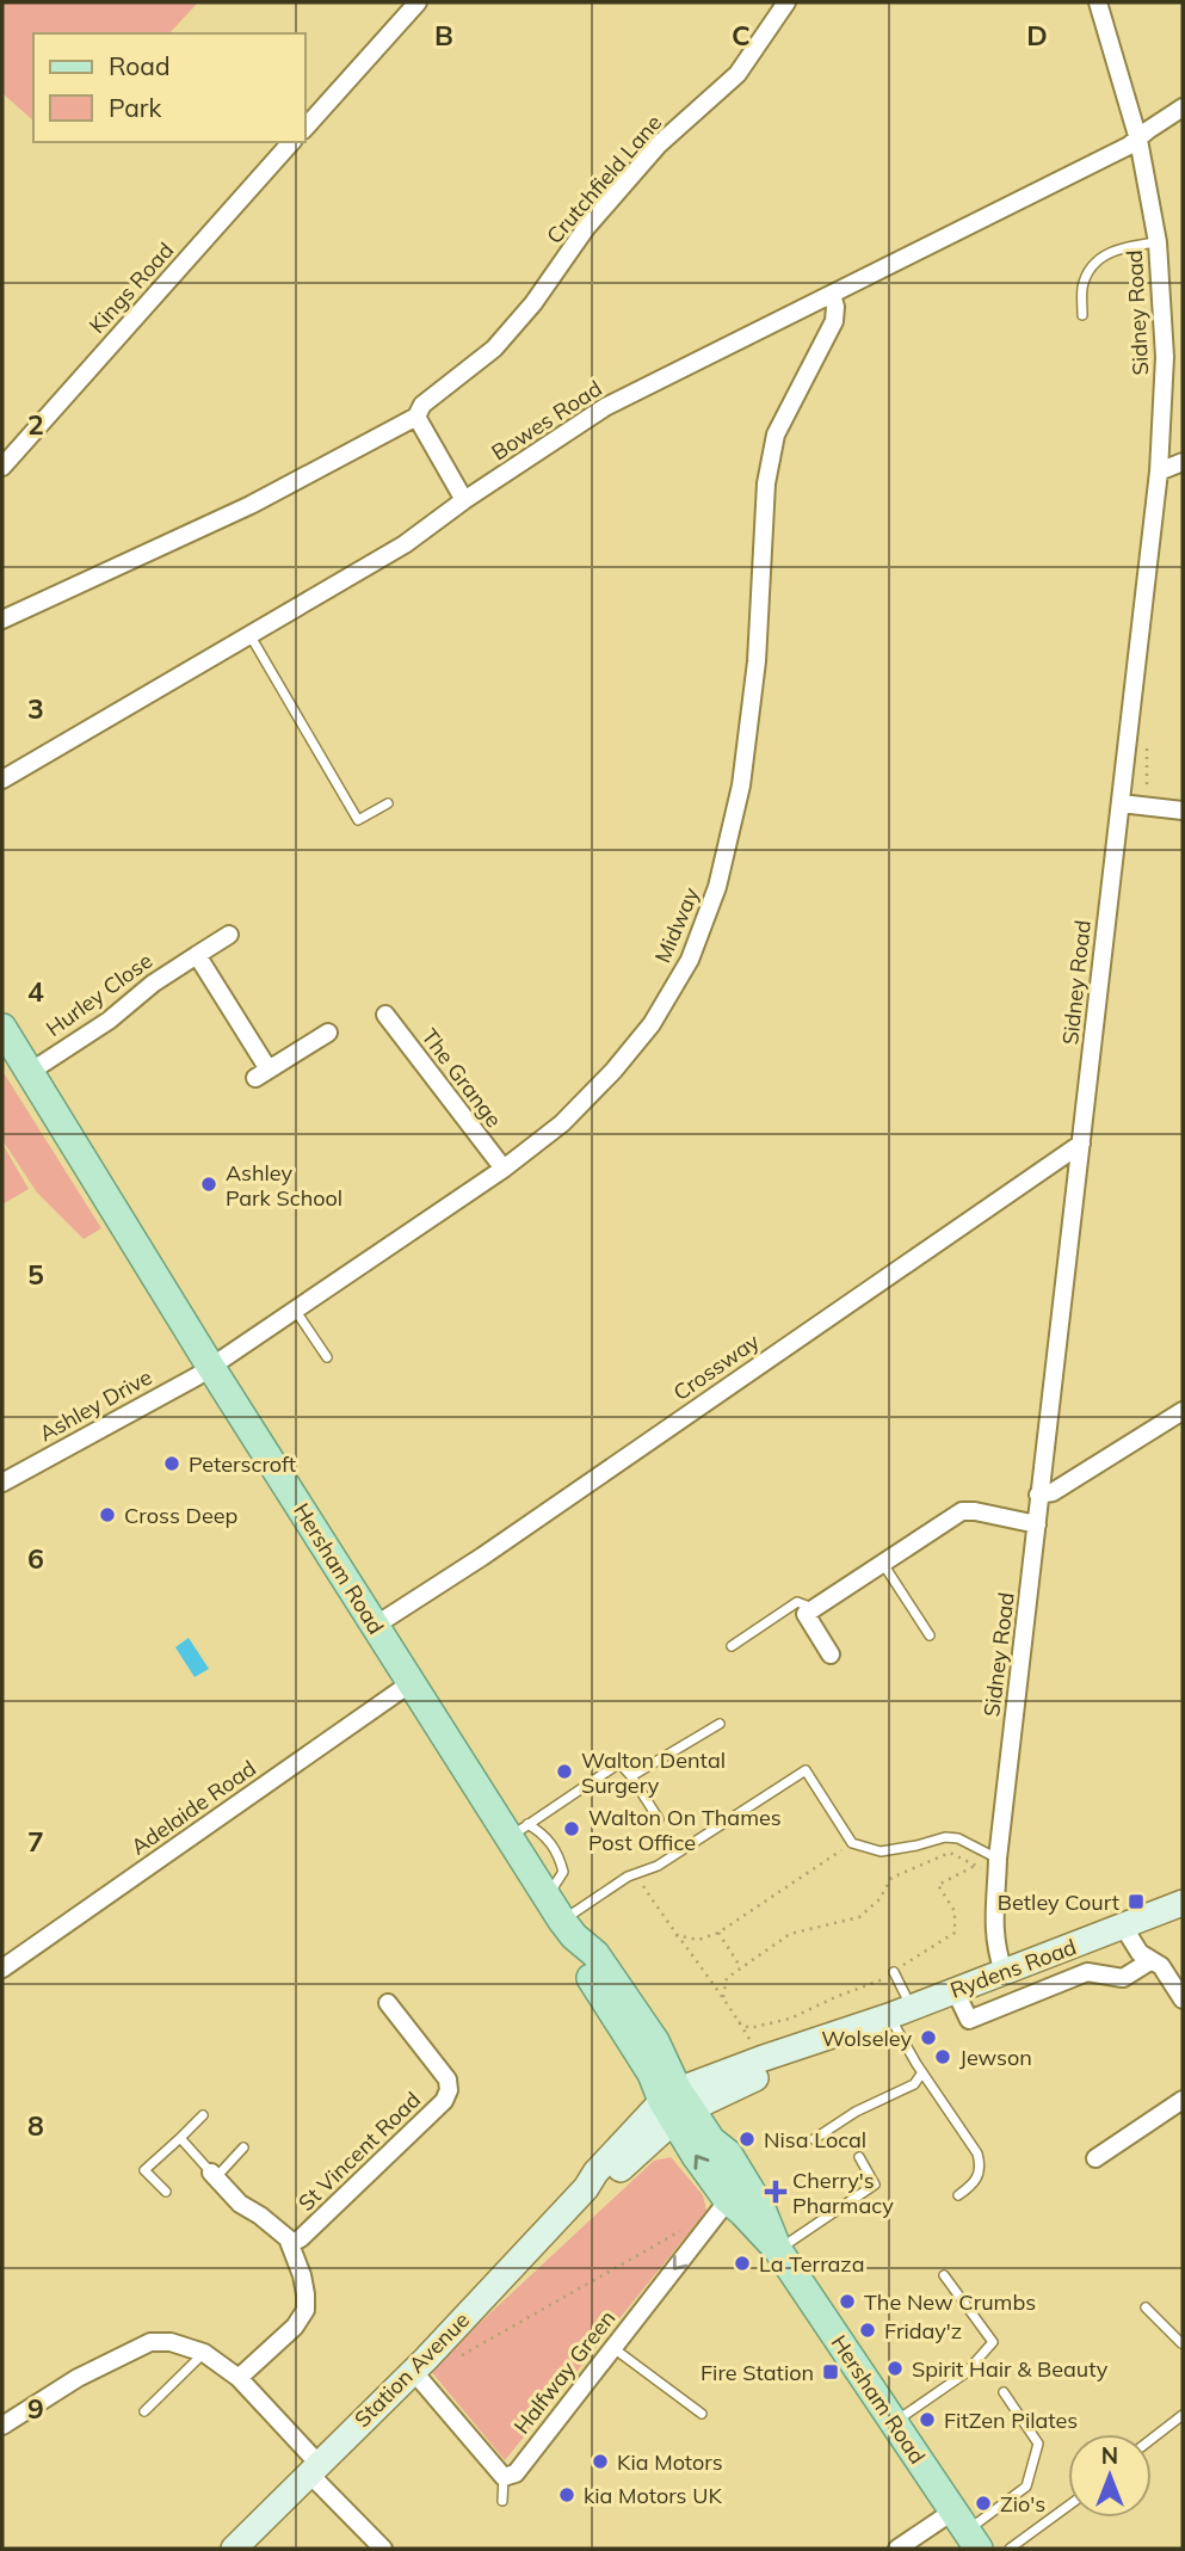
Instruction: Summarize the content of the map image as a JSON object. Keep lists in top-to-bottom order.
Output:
{
  "streets": {
    "main road": ["Hersham Road"],
    "street": [
      "Crutchfield Lane",
      "Kings Road",
      "Sidney Road",
      "Bowes Road",
      "Midway",
      "Hurley Close",
      "The Grange",
      "Crossway",
      "Ashley Drive",
      "Adelaide Road",
      "Rydens Road",
      "St Vincent Road",
      "Station Avenue",
      "Halfway Green"
    ]
  },
  "crossings": [
    ["Sidney Road", "Bowes Road"],
    ["Sidney Road", "Crossway"],
    ["Sidney Road", "Rydens Road"],
    ["Bowes Road", "Midway"],
    ["Midway", "The Grange"],
    ["Midway", "Ashley Drive"],
    ["Midway", "Hersham Road"],
    ["Hurley Close", "Hersham Road"],
    ["Crossway", "Hersham Road"],
    ["Ashley Drive", "Hersham Road"],
    ["Hersham Road", "Adelaide Road"],
    ["Hersham Road", "Rydens Road"],
    ["Hersham Road", "Station Avenue"],
    ["Hersham Road", "Halfway Green"],
    ["Rydens Road", "Station Avenue"]
  ],
  "one_way": ["Halfway Green"],
  "places": {
    "other": [
      "Ashley Park School",
      "Peterscroft",
      "Cross Deep",
      "Walton Dental Surgery",
      "Walton On Thames Post Office",
      "Wolseley",
      "Jewson",
      "Nisa Local",
      "La Terraza",
      "The New Crumbs",
      "Friday'z",
      "Spirit Hair & Beauty",
      "FitZen Pilates",
      "Kia Motors",
      "kia Motors UK",
      "Zio's"
    ],
    "transit": ["Betley Court", "Fire Station"],
    "health": ["Cherry's Pharmacy"]
  },
  "legend": ["Road", "Park"],
  "north": "top",
  "grid": {
    "columns": ["B", "C", "D"],
    "rows": [
      "2",
      "3",
      "4",
      "5",
      "6",
      "7",
      "8",
      "9"
    ]
  }
}
